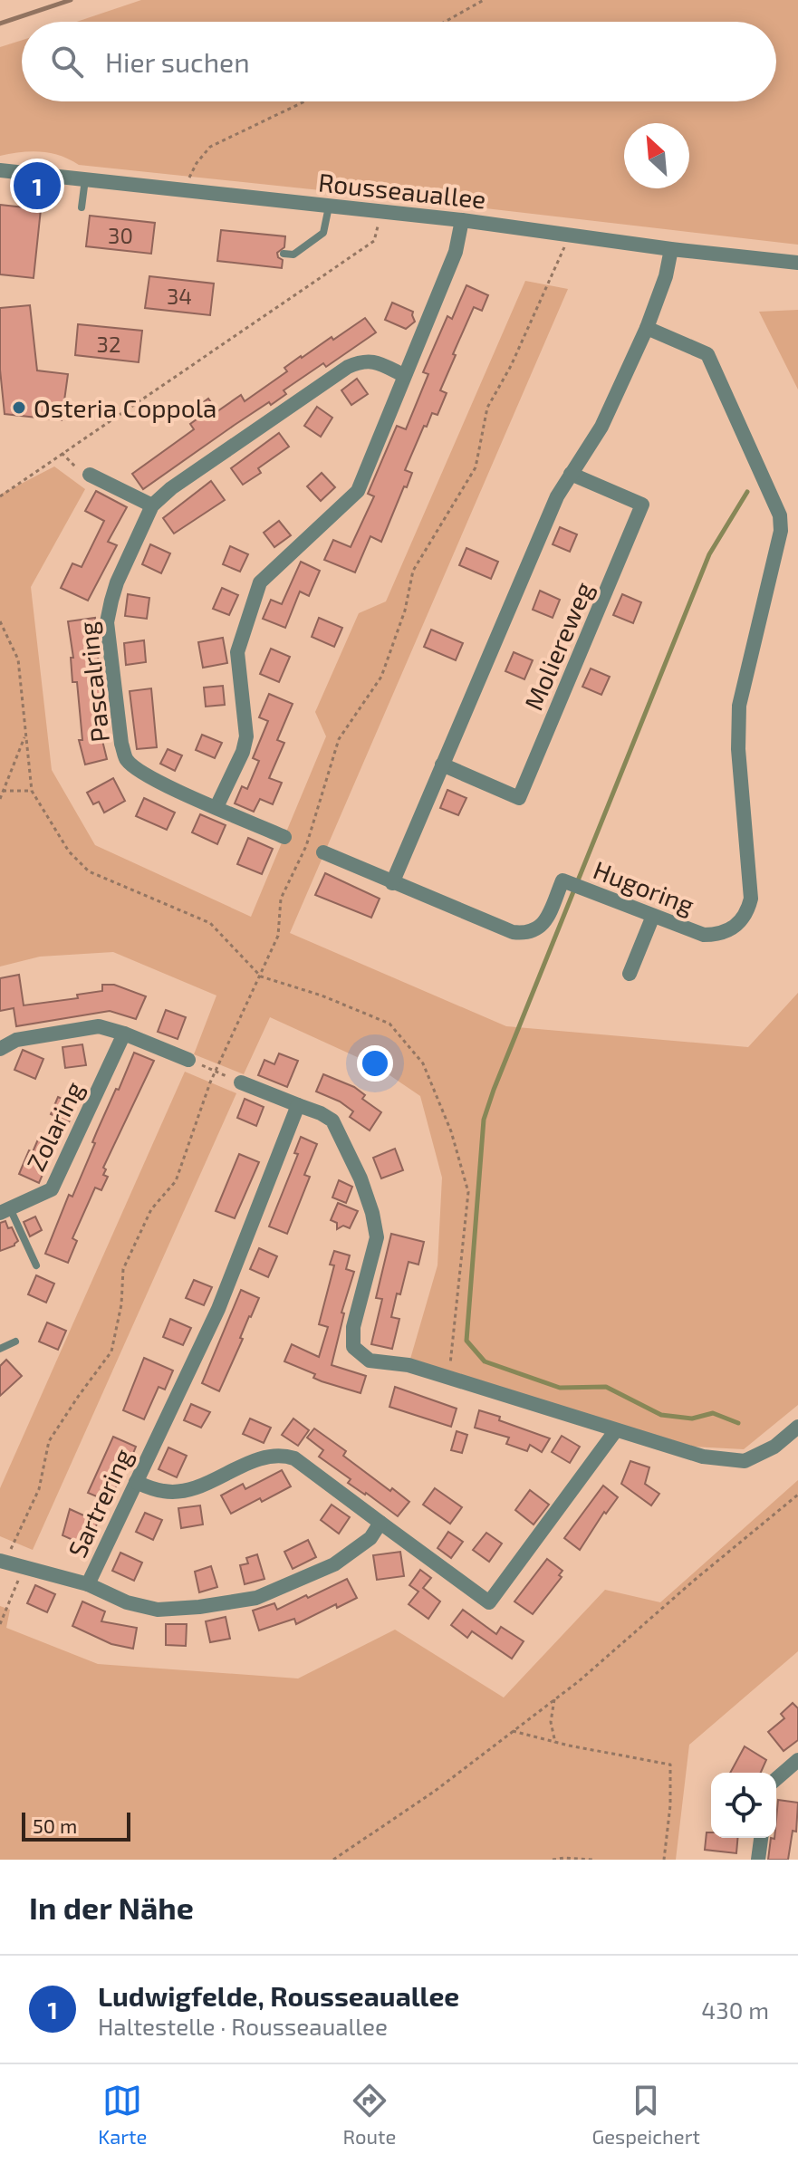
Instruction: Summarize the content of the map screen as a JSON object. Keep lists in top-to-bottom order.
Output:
{
  "streets": {
    "street": [
      "Rousseauallee",
      "Moliereweg",
      "Pascalring",
      "Hugoring",
      "Zolaring",
      "Sartrering"
    ]
  },
  "places": ["Osteria Coppola"],
  "house_numbers": ["30", "34", "32"],
  "scale_bar": "50 m",
  "north": "top left",
  "page": {
    "search": "Hier suchen",
    "pins": "1",
    "scale": "50 m",
    "heading": "In der Nähe",
    "list": [
      {
        "mark": "1",
        "name": "Ludwigfelde, Rousseauallee",
        "note": "Haltestelle · Rousseauallee",
        "value": "430 m"
      }
    ],
    "nav": ["Karte", "Route", "Gespeichert"]
  }
}
